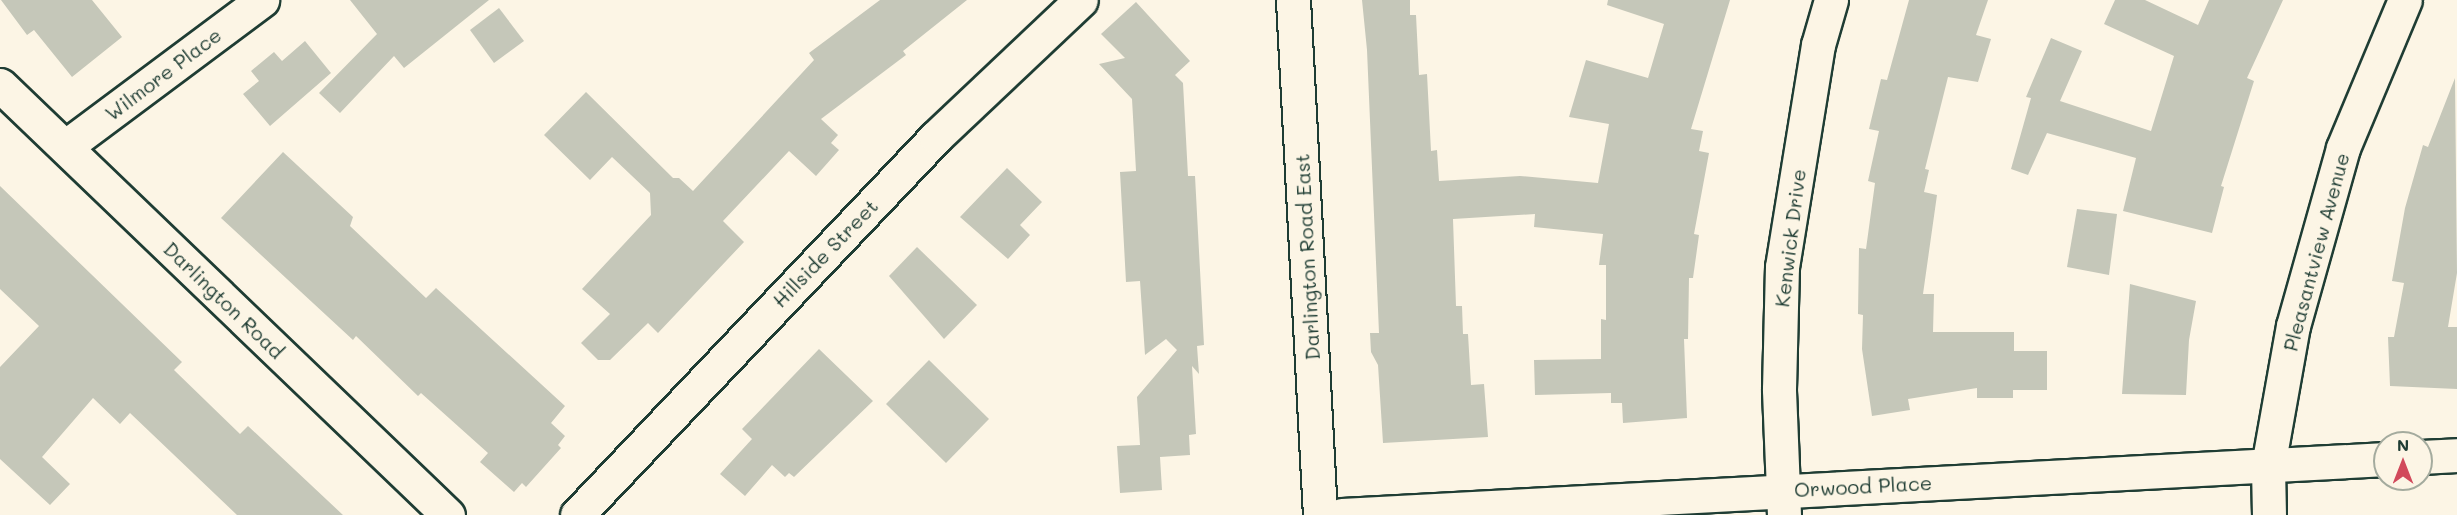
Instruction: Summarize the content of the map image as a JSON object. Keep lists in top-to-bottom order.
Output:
{
  "streets": {
    "street": [
      "Wilmore Place",
      "Kenwick Drive",
      "Pleasantview Avenue",
      "Hillside Street",
      "Darlington Road East",
      "Darlington Road",
      "Orwood Place"
    ]
  },
  "crossings": [
    ["Wilmore Place", "Darlington Road"],
    ["Kenwick Drive", "Orwood Place"],
    ["Pleasantview Avenue", "Orwood Place"]
  ],
  "north": "top"
}
